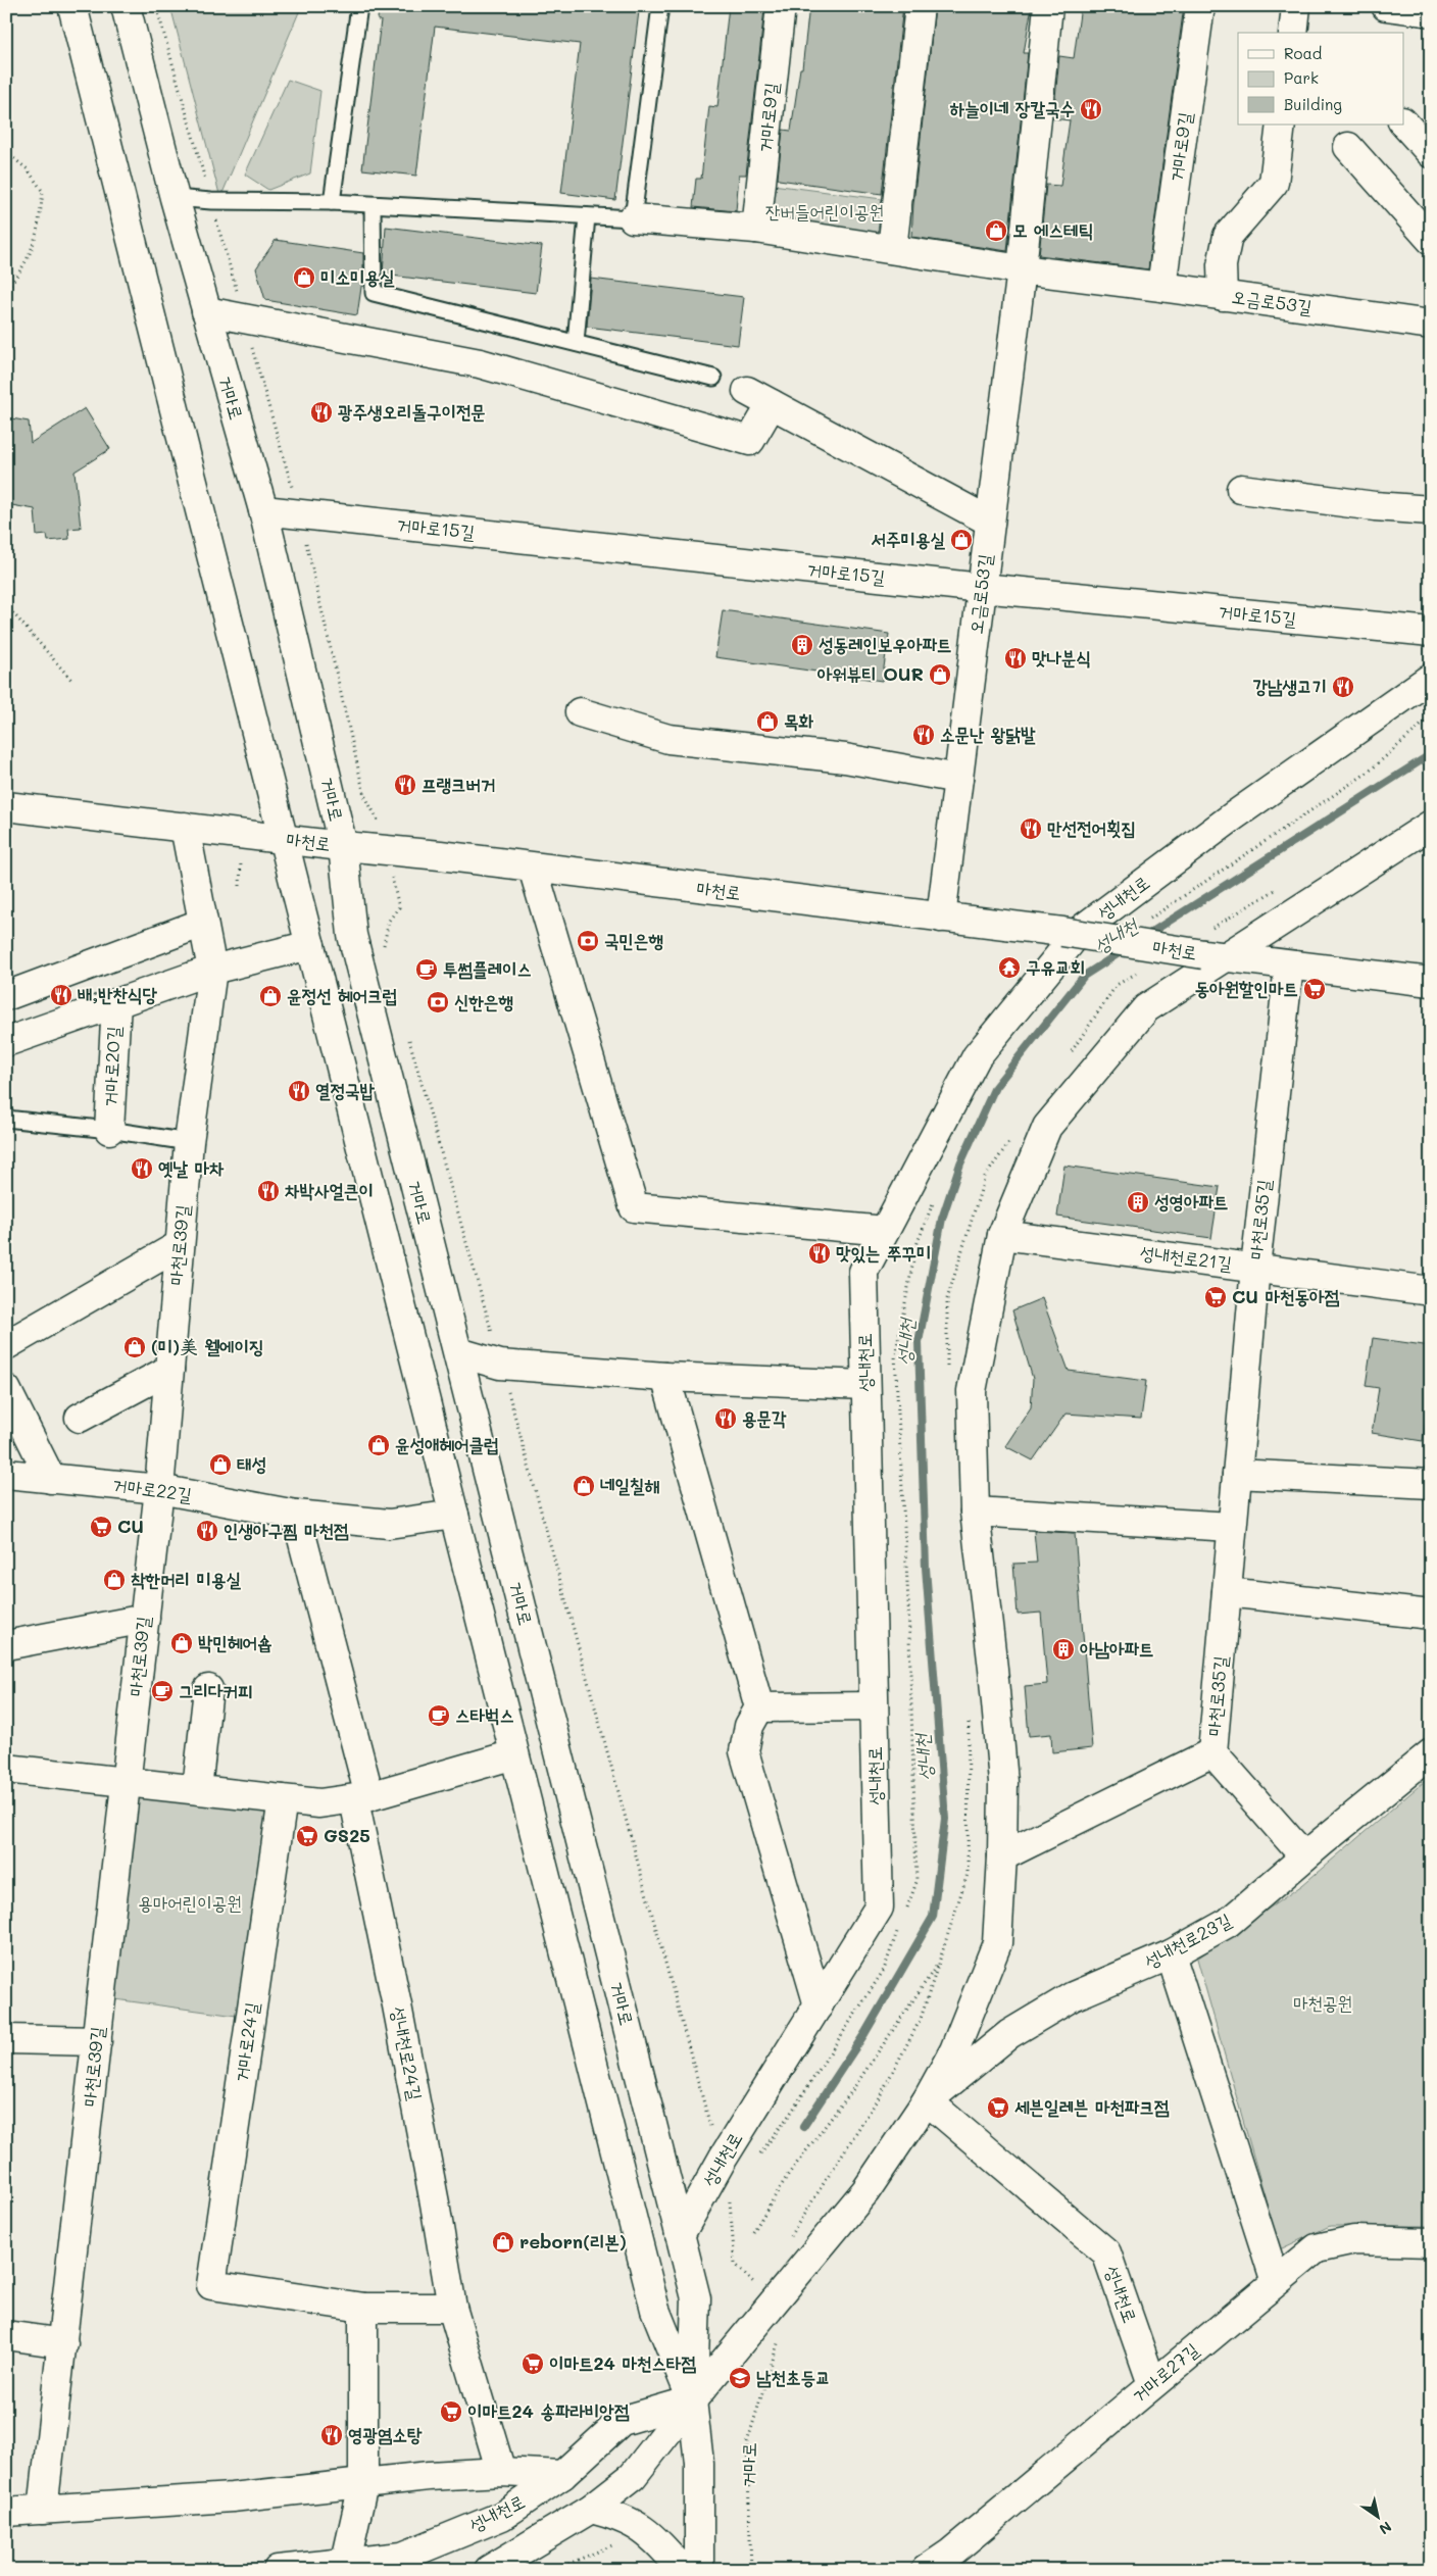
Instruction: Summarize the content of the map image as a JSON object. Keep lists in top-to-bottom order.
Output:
{
  "streets": {
    "street": [
      "거마로9길",
      "오금로53길",
      "거마로",
      "거마로15길",
      "마천로",
      "성내천로",
      "거마로20길",
      "마천로35길",
      "마천로39길",
      "성내천로21길",
      "거마로22길",
      "성내천로23길",
      "거마로24길",
      "성내천로24길",
      "거마로27길"
    ]
  },
  "crossings": [
    ["거마로9길", "오금로53길"],
    ["오금로53길", "거마로15길"],
    ["오금로53길", "마천로"],
    ["거마로", "거마로15길"],
    ["거마로", "마천로"],
    ["거마로", "성내천로"],
    ["거마로", "거마로22길"],
    ["마천로", "마천로35길"],
    ["마천로", "마천로39길"],
    ["성내천로", "성내천로23길"],
    ["성내천로", "거마로27길"],
    ["거마로20길", "마천로39길"],
    ["마천로35길", "성내천로21길"],
    ["마천로35길", "성내천로23길"],
    ["마천로39길", "거마로22길"],
    ["거마로22길", "성내천로24길"]
  ],
  "water": ["성내천"],
  "parks": ["잔버들어린이공원", "용마어린이공원", "마천공원"],
  "places": {
    "restaurant": [
      "하늘이네 장칼국수",
      "광주생오리돌구이전문",
      "맛나분식",
      "강남생고기",
      "소문난 왕닭발",
      "프랭크버거",
      "만선전어횟집",
      "배,반찬식당",
      "열정국밥",
      "옛날 마차",
      "차박사얼큰이",
      "맛있는 쭈꾸미",
      "용문각",
      "인생아구찜 마천점",
      "영광염소탕"
    ],
    "shop": [
      "모 에스테틱",
      "미소미용실",
      "서주미용실",
      "아워뷰티 OUR",
      "목화",
      "윤정선 헤어크럽",
      "(미)美 웰에이징",
      "윤성애헤어클럽",
      "태성",
      "네일칠해",
      "착한머리 미용실",
      "박민헤어숍",
      "reborn(리본)"
    ],
    "building": ["성동레인보우아파트", "성영아파트", "아남아파트"],
    "bank": ["국민은행", "신한은행"],
    "temple": ["구유교회"],
    "cafe": ["투썸플레이스", "그리다커피", "스타벅스"],
    "supermarket": [
      "동아원할인마트",
      "CU 마천동아점",
      "CU",
      "GS25",
      "세븐일레븐 마천파크점",
      "이마트24 마천스타점",
      "이마트24 송파라비앙점"
    ],
    "school or university": ["남천초등교"]
  },
  "legend": ["Road", "Park", "Building"],
  "north": "bottom right"
}
